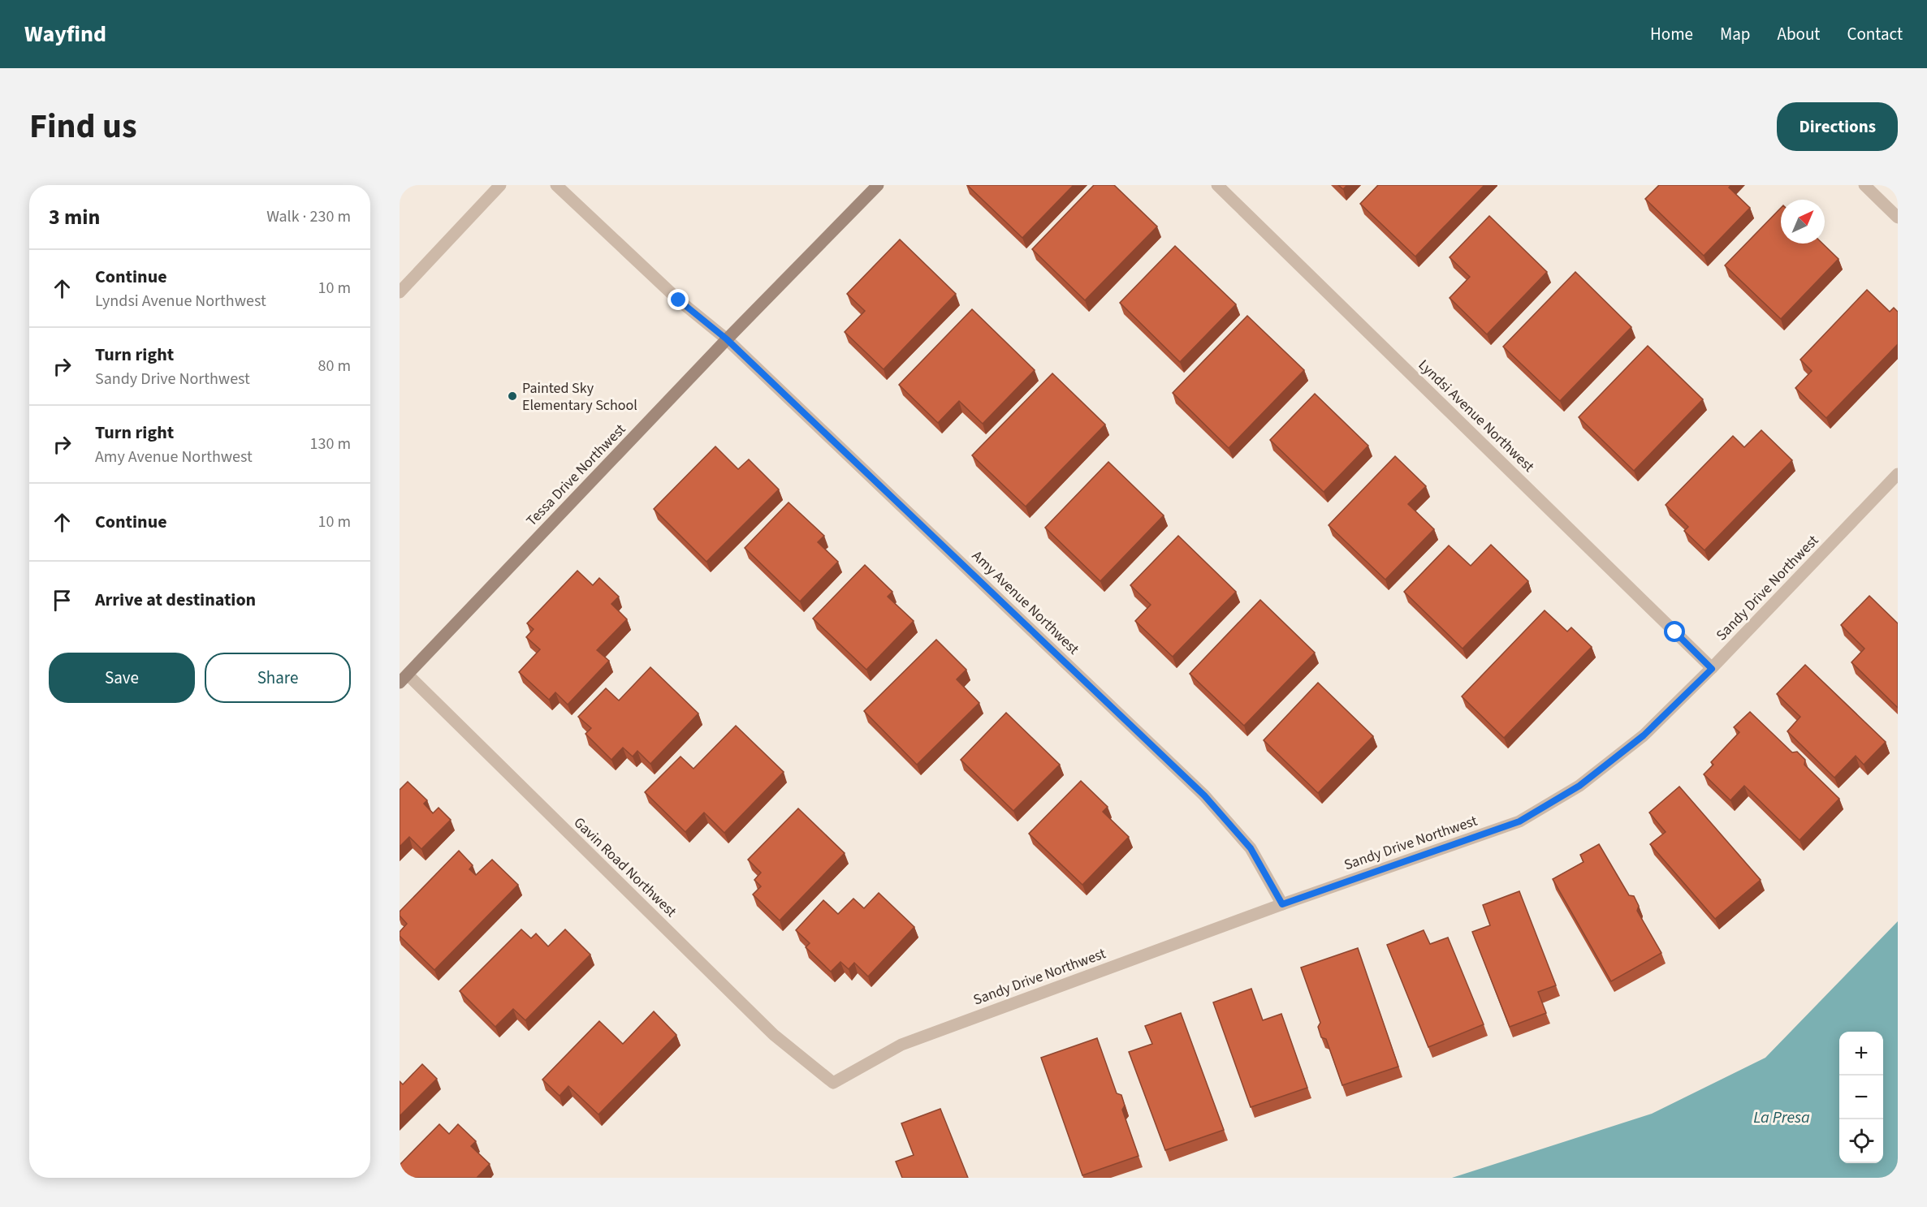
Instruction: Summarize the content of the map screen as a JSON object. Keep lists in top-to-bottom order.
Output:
{
  "streets": {
    "street": [
      "Lyndsi Avenue Northwest",
      "Tessa Drive Northwest",
      "Sandy Drive Northwest",
      "Amy Avenue Northwest",
      "Gavin Road Northwest"
    ]
  },
  "crossings": [
    ["Lyndsi Avenue Northwest", "Sandy Drive Northwest"],
    ["Tessa Drive Northwest", "Amy Avenue Northwest"],
    ["Tessa Drive Northwest", "Gavin Road Northwest"],
    ["Sandy Drive Northwest", "Amy Avenue Northwest"],
    ["Sandy Drive Northwest", "Gavin Road Northwest"]
  ],
  "water": ["La Presa"],
  "places": ["Painted Sky Elementary School"],
  "north": "top right",
  "page": {
    "header": "Wayfind",
    "nav": [
      "Home",
      "Map",
      "About",
      "Contact"
    ],
    "title": "Find us",
    "buttons": [
      "Directions",
      ["Save", "Share"]
    ],
    "heading": ["3 min", "Walk · 230 m"],
    "list": [
      ["Continue", "Lyndsi Avenue Northwest", "10 m"],
      ["Turn right", "Sandy Drive Northwest", "80 m"],
      ["Turn right", "Amy Avenue Northwest", "130 m"],
      ["Continue", "10 m"],
      "Arrive at destination"
    ],
    "map_buttons": ["+", "−"]
  }
}
